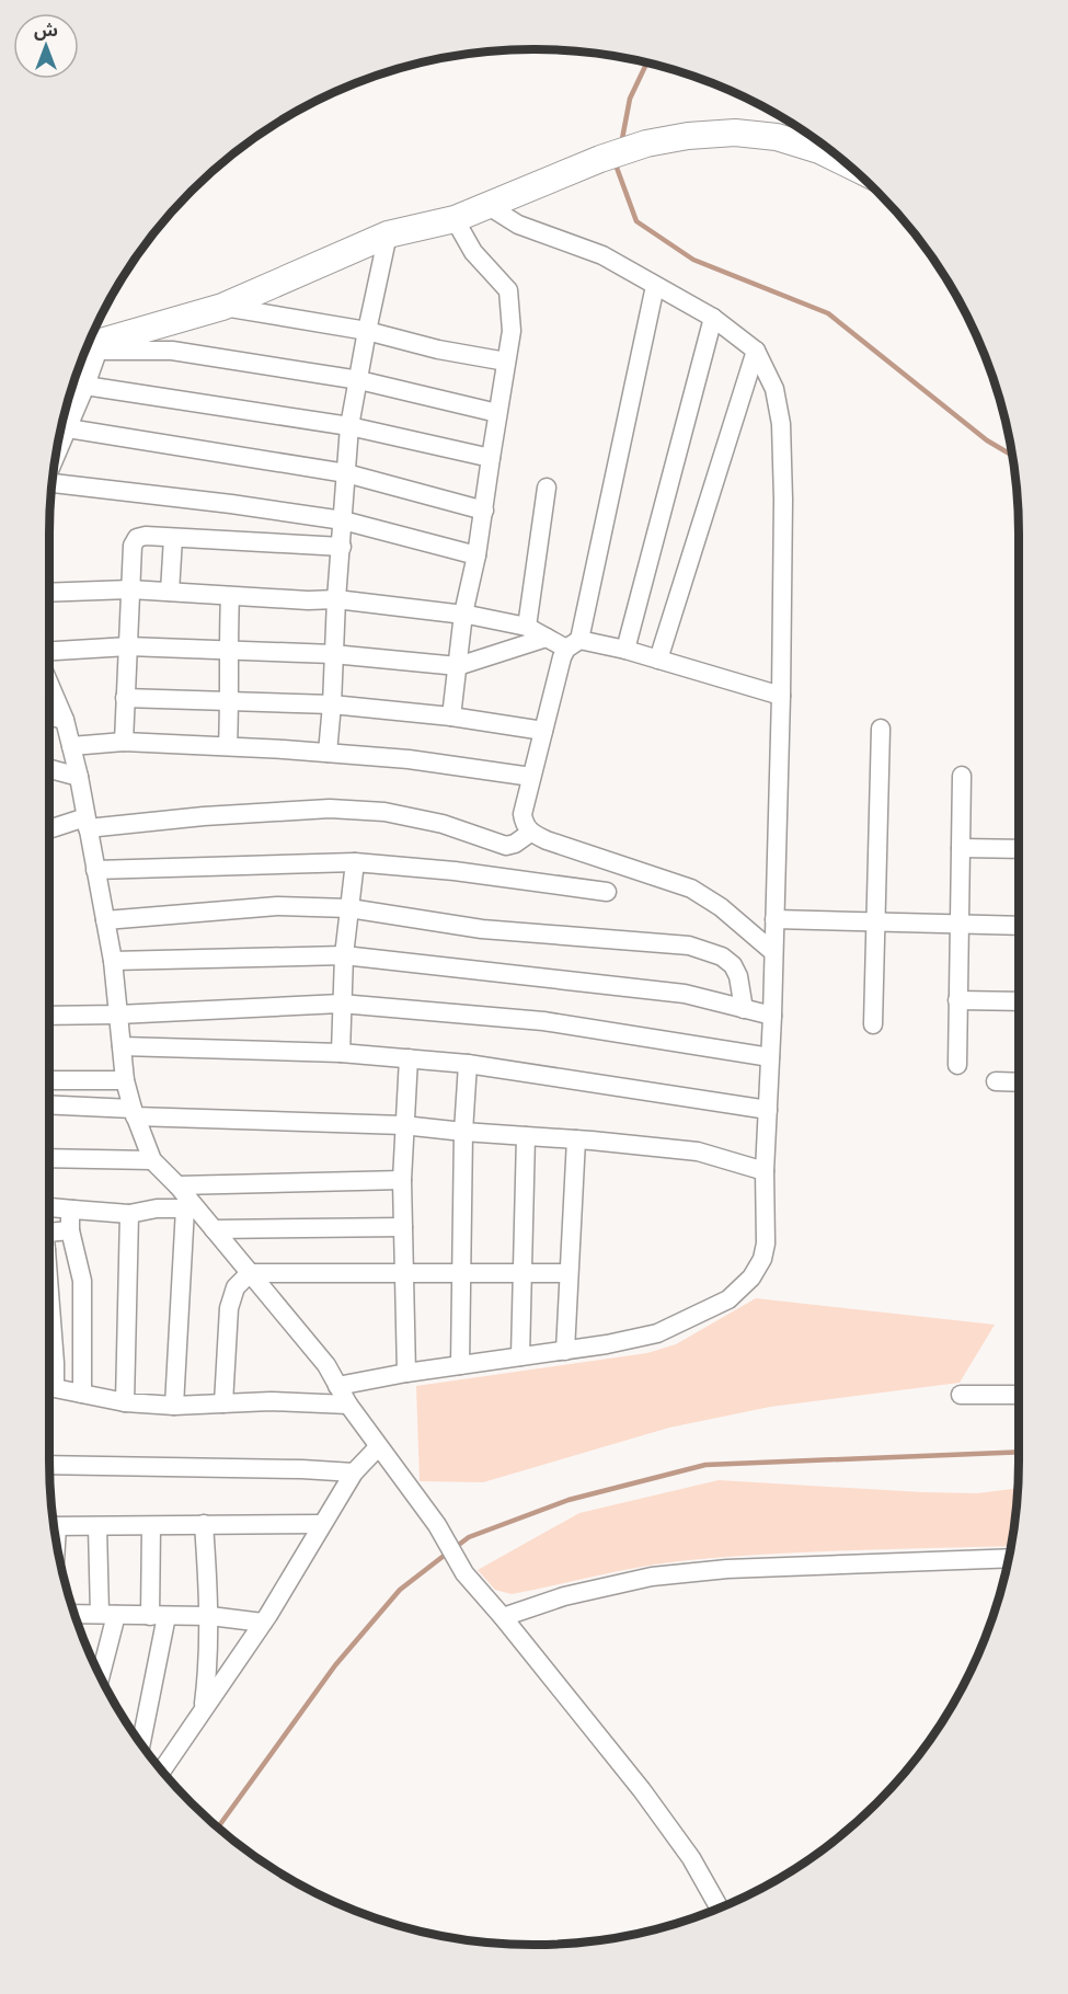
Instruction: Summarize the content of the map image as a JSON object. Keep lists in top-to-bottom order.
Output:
{
  "north": "top"
}
